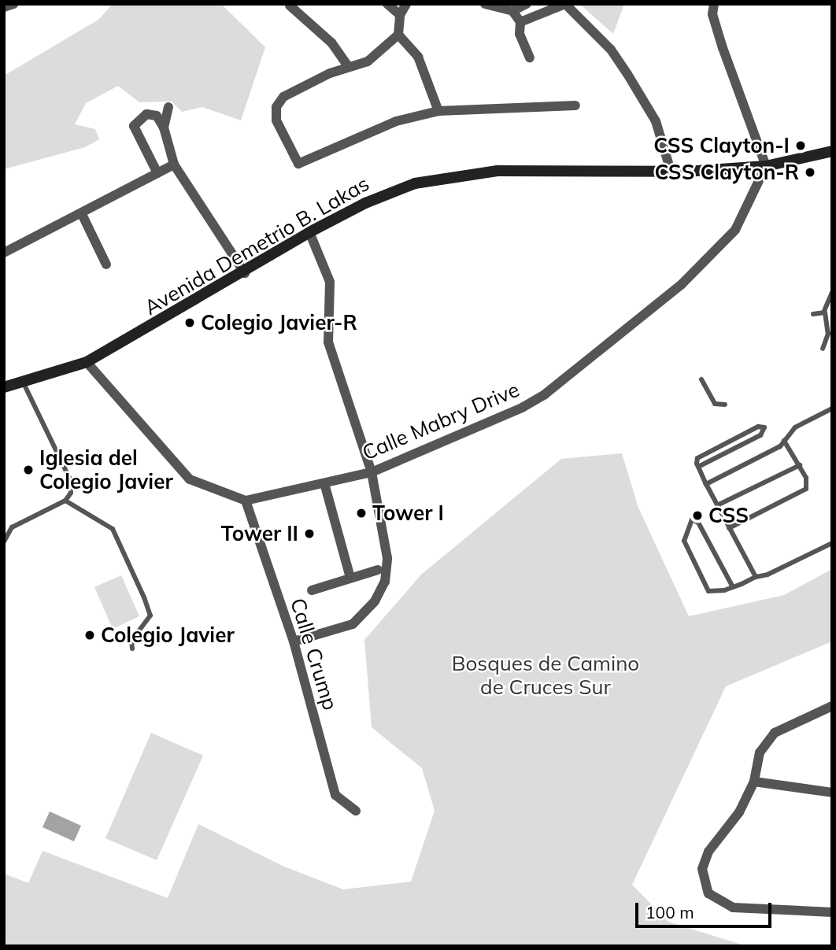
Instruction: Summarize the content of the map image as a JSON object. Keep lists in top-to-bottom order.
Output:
{
  "streets": {
    "street": ["Avenida Demetrio B. Lakas", "Calle Mabry Drive", "Calle Crump"]
  },
  "crossings": [
    ["Avenida Demetrio B. Lakas", "Calle Mabry Drive"],
    ["Calle Mabry Drive", "Calle Crump"]
  ],
  "parks": ["Bosques de Camino de Cruces Sur"],
  "places": [
    "CSS Clayton-I",
    "CSS Clayton-R",
    "Colegio Javier-R",
    "Iglesia del Colegio Javier",
    "Tower I",
    "CSS",
    "Tower II",
    "Colegio Javier"
  ],
  "scale_bar": "100 m"
}
